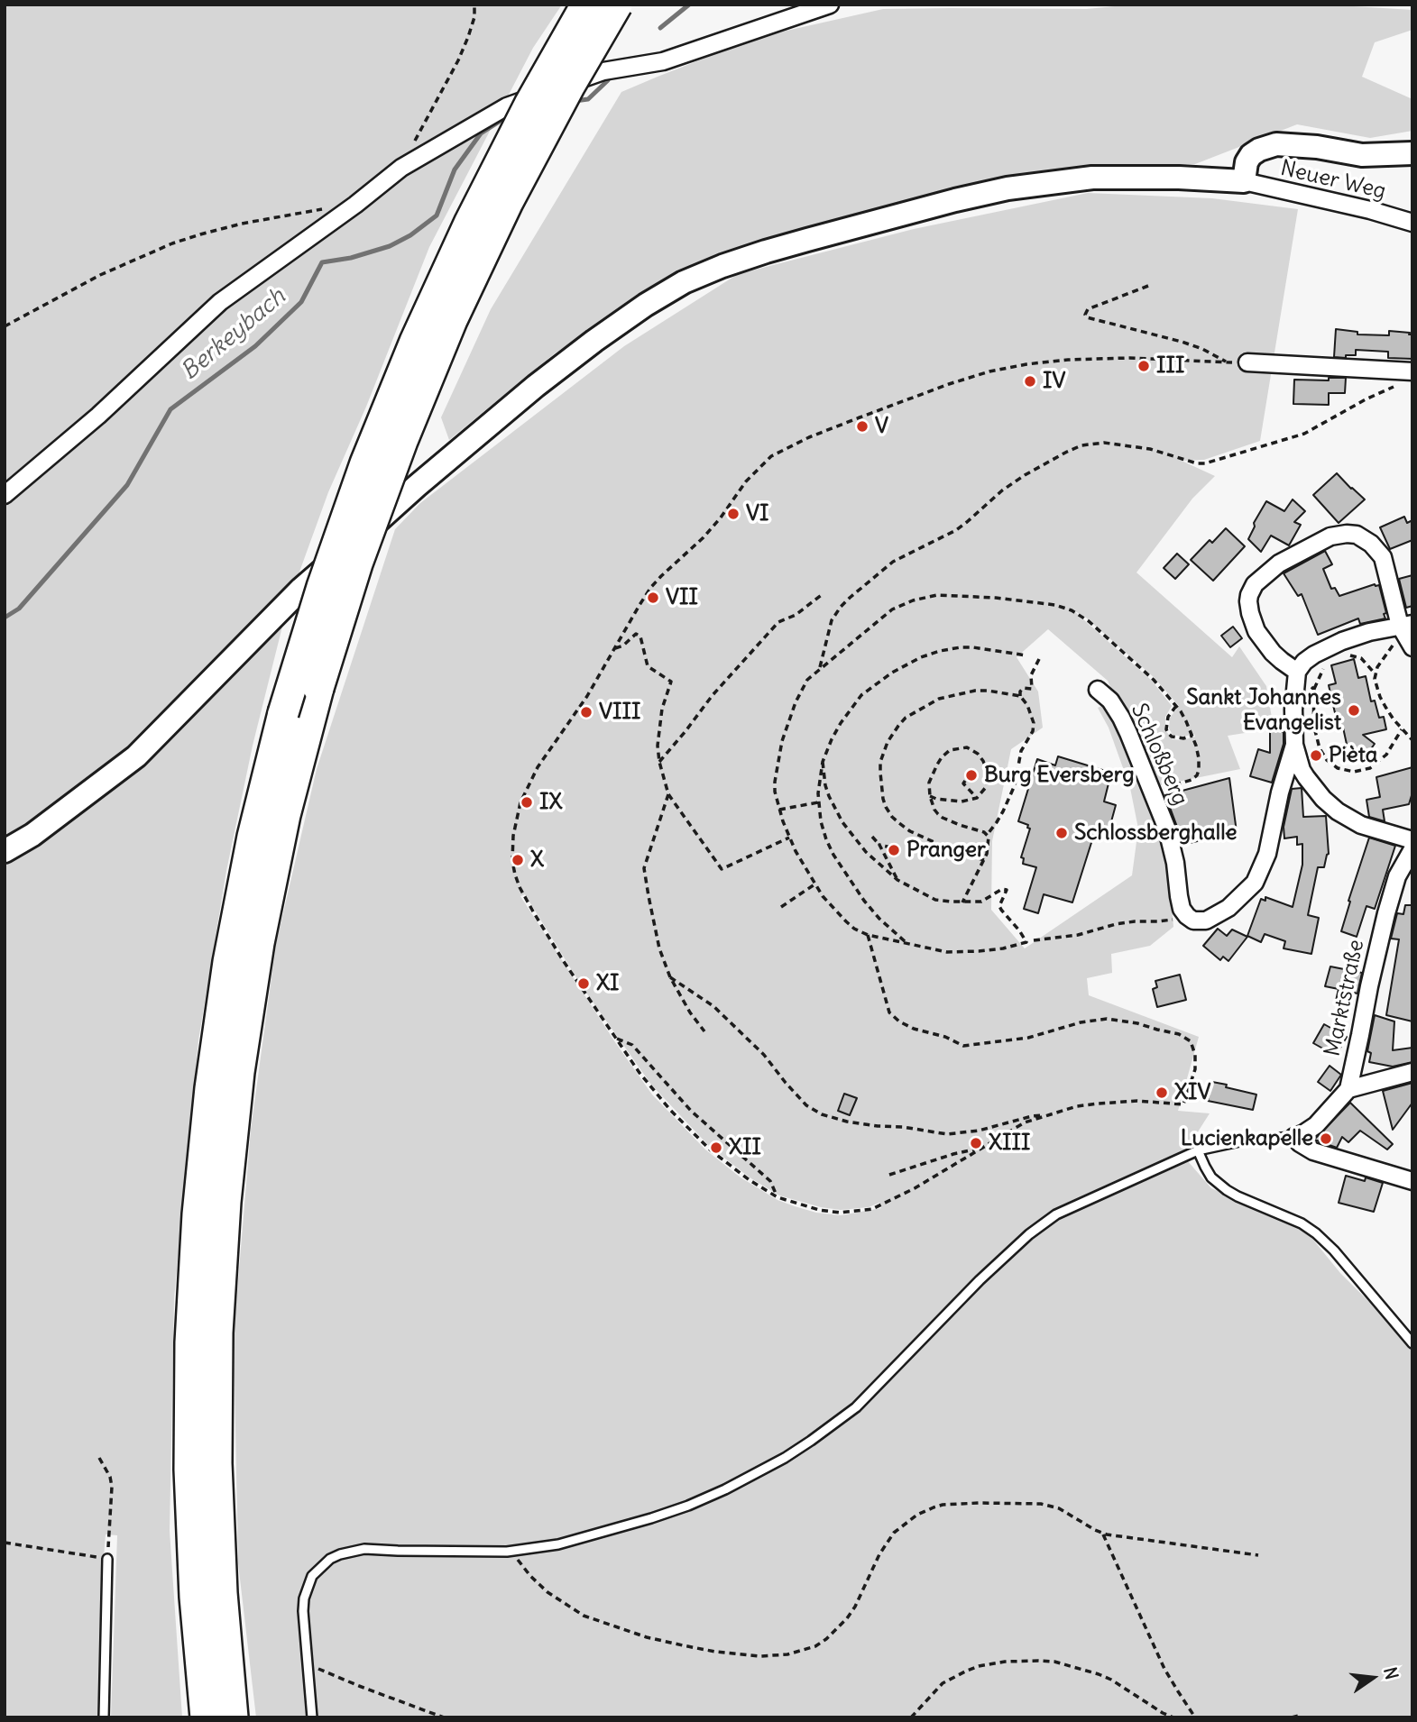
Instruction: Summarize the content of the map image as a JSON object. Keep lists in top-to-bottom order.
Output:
{
  "streets": {
    "street": ["Neuer Weg", "Schloßberg", "Marktstraße"]
  },
  "water": ["Berkeybach"],
  "places": [
    "III",
    "IV",
    "V",
    "VI",
    "VII",
    "Sankt Johannes Evangelist",
    "VIII",
    "Pièta",
    "Burg Eversberg",
    "IX",
    "Schlossberghalle",
    "Pranger",
    "X",
    "XI",
    "XIV",
    "Lucienkapelle",
    "XIII",
    "XII"
  ],
  "north": "right"
}
